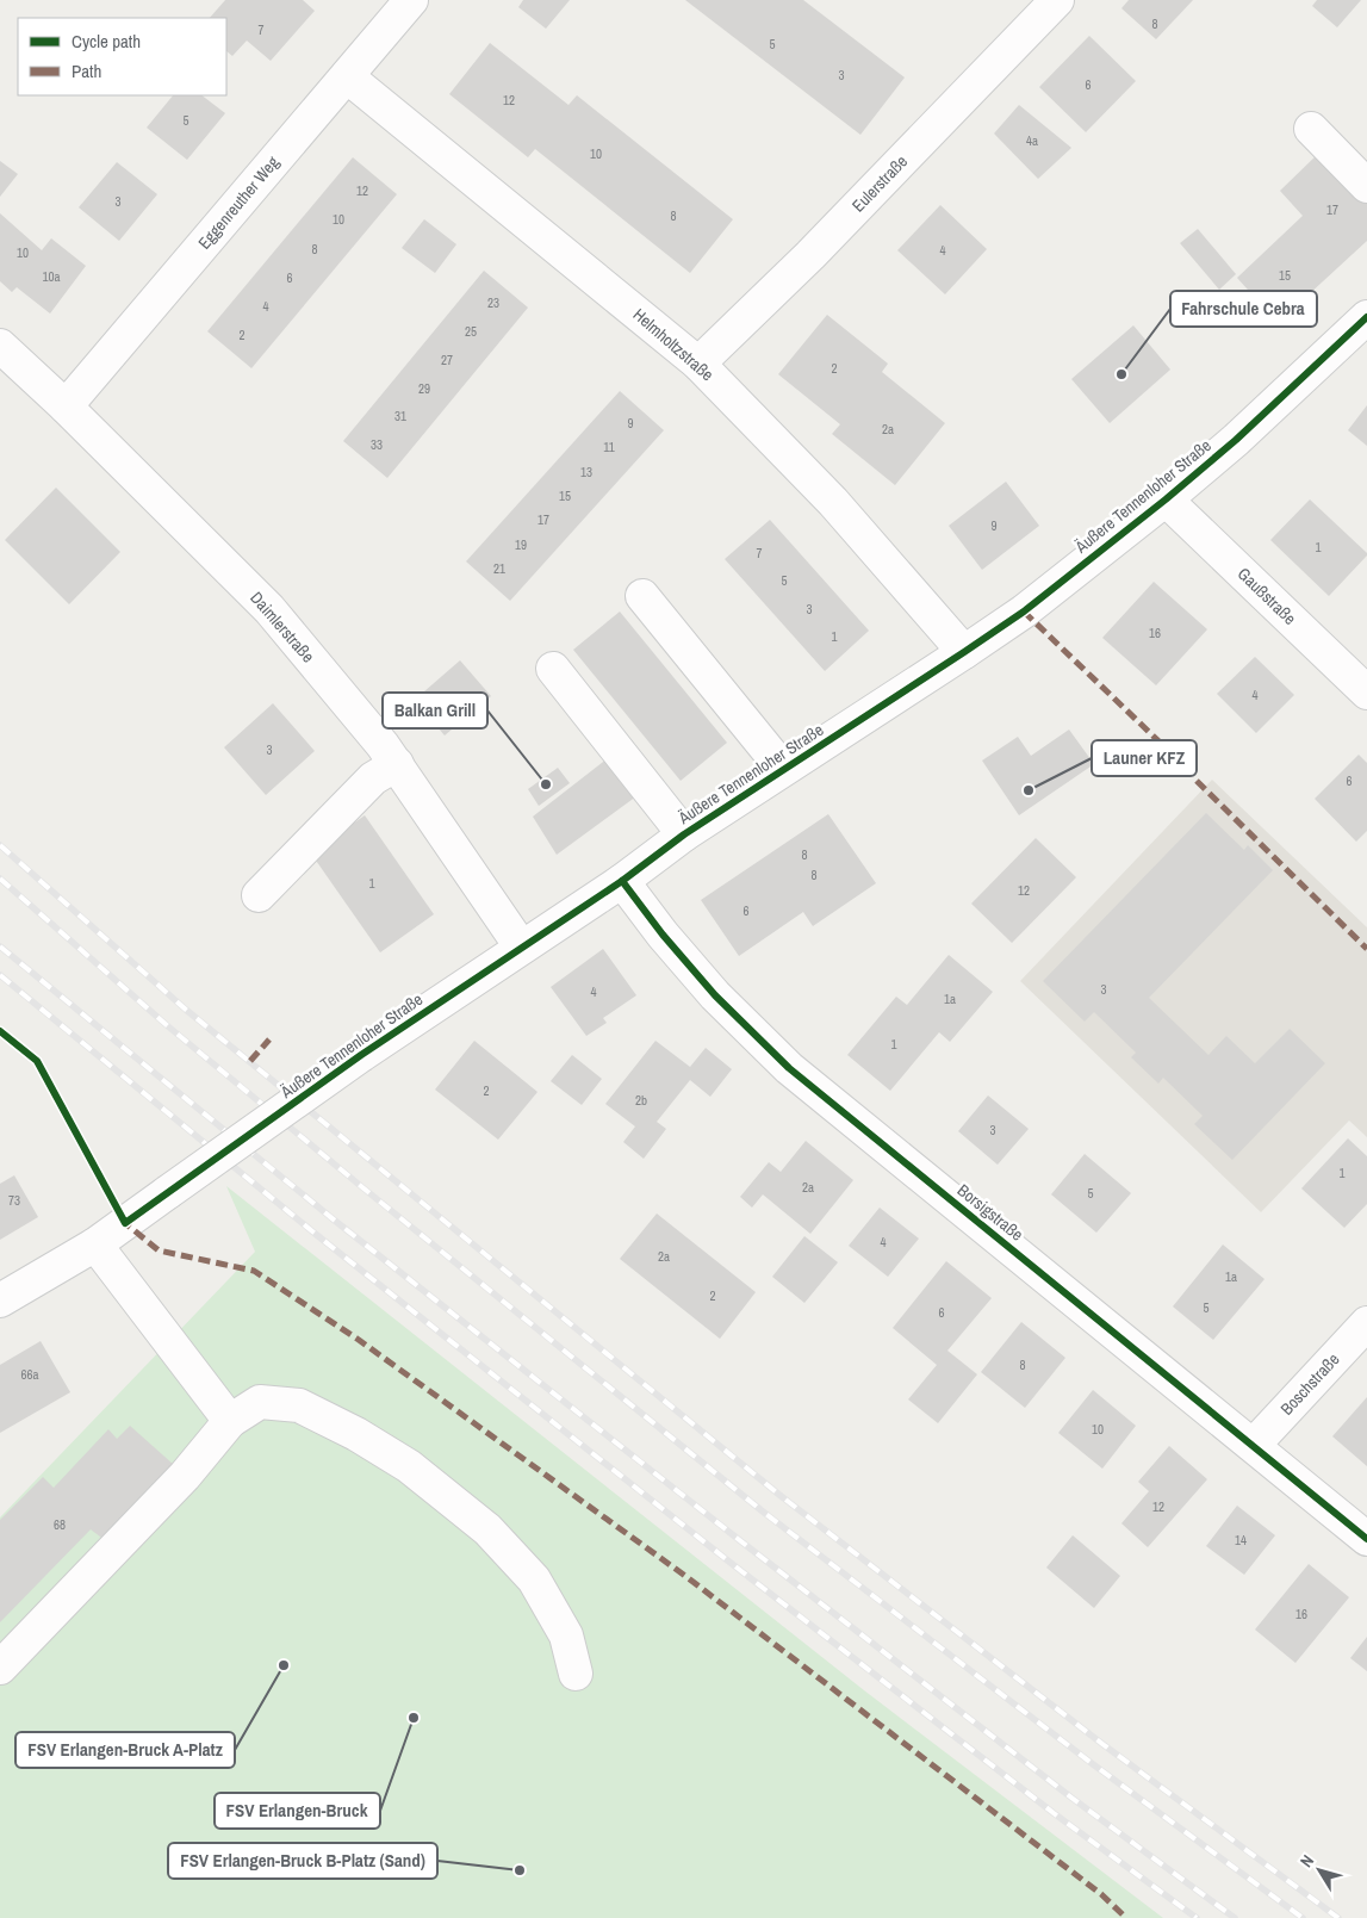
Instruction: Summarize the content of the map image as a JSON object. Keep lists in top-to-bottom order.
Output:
{
  "streets": {
    "street": [
      "Eulerstraße",
      "Eggenreuther Weg",
      "Helmholtzstraße",
      "Äußere Tennenloher Straße",
      "Gaußstraße",
      "Daimlerstraße",
      "Borsigstraße",
      "Boschstraße"
    ]
  },
  "crossings": [
    ["Eulerstraße", "Helmholtzstraße"],
    ["Eggenreuther Weg", "Helmholtzstraße"],
    ["Eggenreuther Weg", "Daimlerstraße"],
    ["Helmholtzstraße", "Äußere Tennenloher Straße"],
    ["Äußere Tennenloher Straße", "Gaußstraße"],
    ["Äußere Tennenloher Straße", "Daimlerstraße"],
    ["Äußere Tennenloher Straße", "Borsigstraße"],
    ["Borsigstraße", "Boschstraße"]
  ],
  "places": [
    "Fahrschule Cebra",
    "Balkan Grill",
    "Launer KFZ",
    "FSV Erlangen-Bruck A-Platz",
    "FSV Erlangen-Bruck",
    "FSV Erlangen-Bruck B-Platz (Sand)"
  ],
  "house_numbers": [
    "8",
    "7",
    "5",
    "3",
    "6",
    "12",
    "5",
    "4a",
    "10",
    "12",
    "3",
    "17",
    "8",
    "10",
    "8",
    "4",
    "10",
    "15",
    "10a",
    "6",
    "23",
    "4",
    "25",
    "2",
    "27",
    "2",
    "29",
    "31",
    "9",
    "2a",
    "33",
    "11",
    "13",
    "15",
    "17",
    "9",
    "19",
    "1",
    "7",
    "21",
    "5",
    "3",
    "16",
    "1",
    "4",
    "3",
    "6",
    "8",
    "8",
    "1",
    "12",
    "6",
    "3",
    "4",
    "1a",
    "1",
    "2",
    "2b",
    "3",
    "1",
    "2a",
    "5",
    "73",
    "4",
    "2a",
    "1a",
    "2",
    "5",
    "6",
    "8",
    "66a",
    "10",
    "12",
    "68",
    "14",
    "16"
  ],
  "legend": ["Cycle path", "Path"],
  "north": "top left"
}
